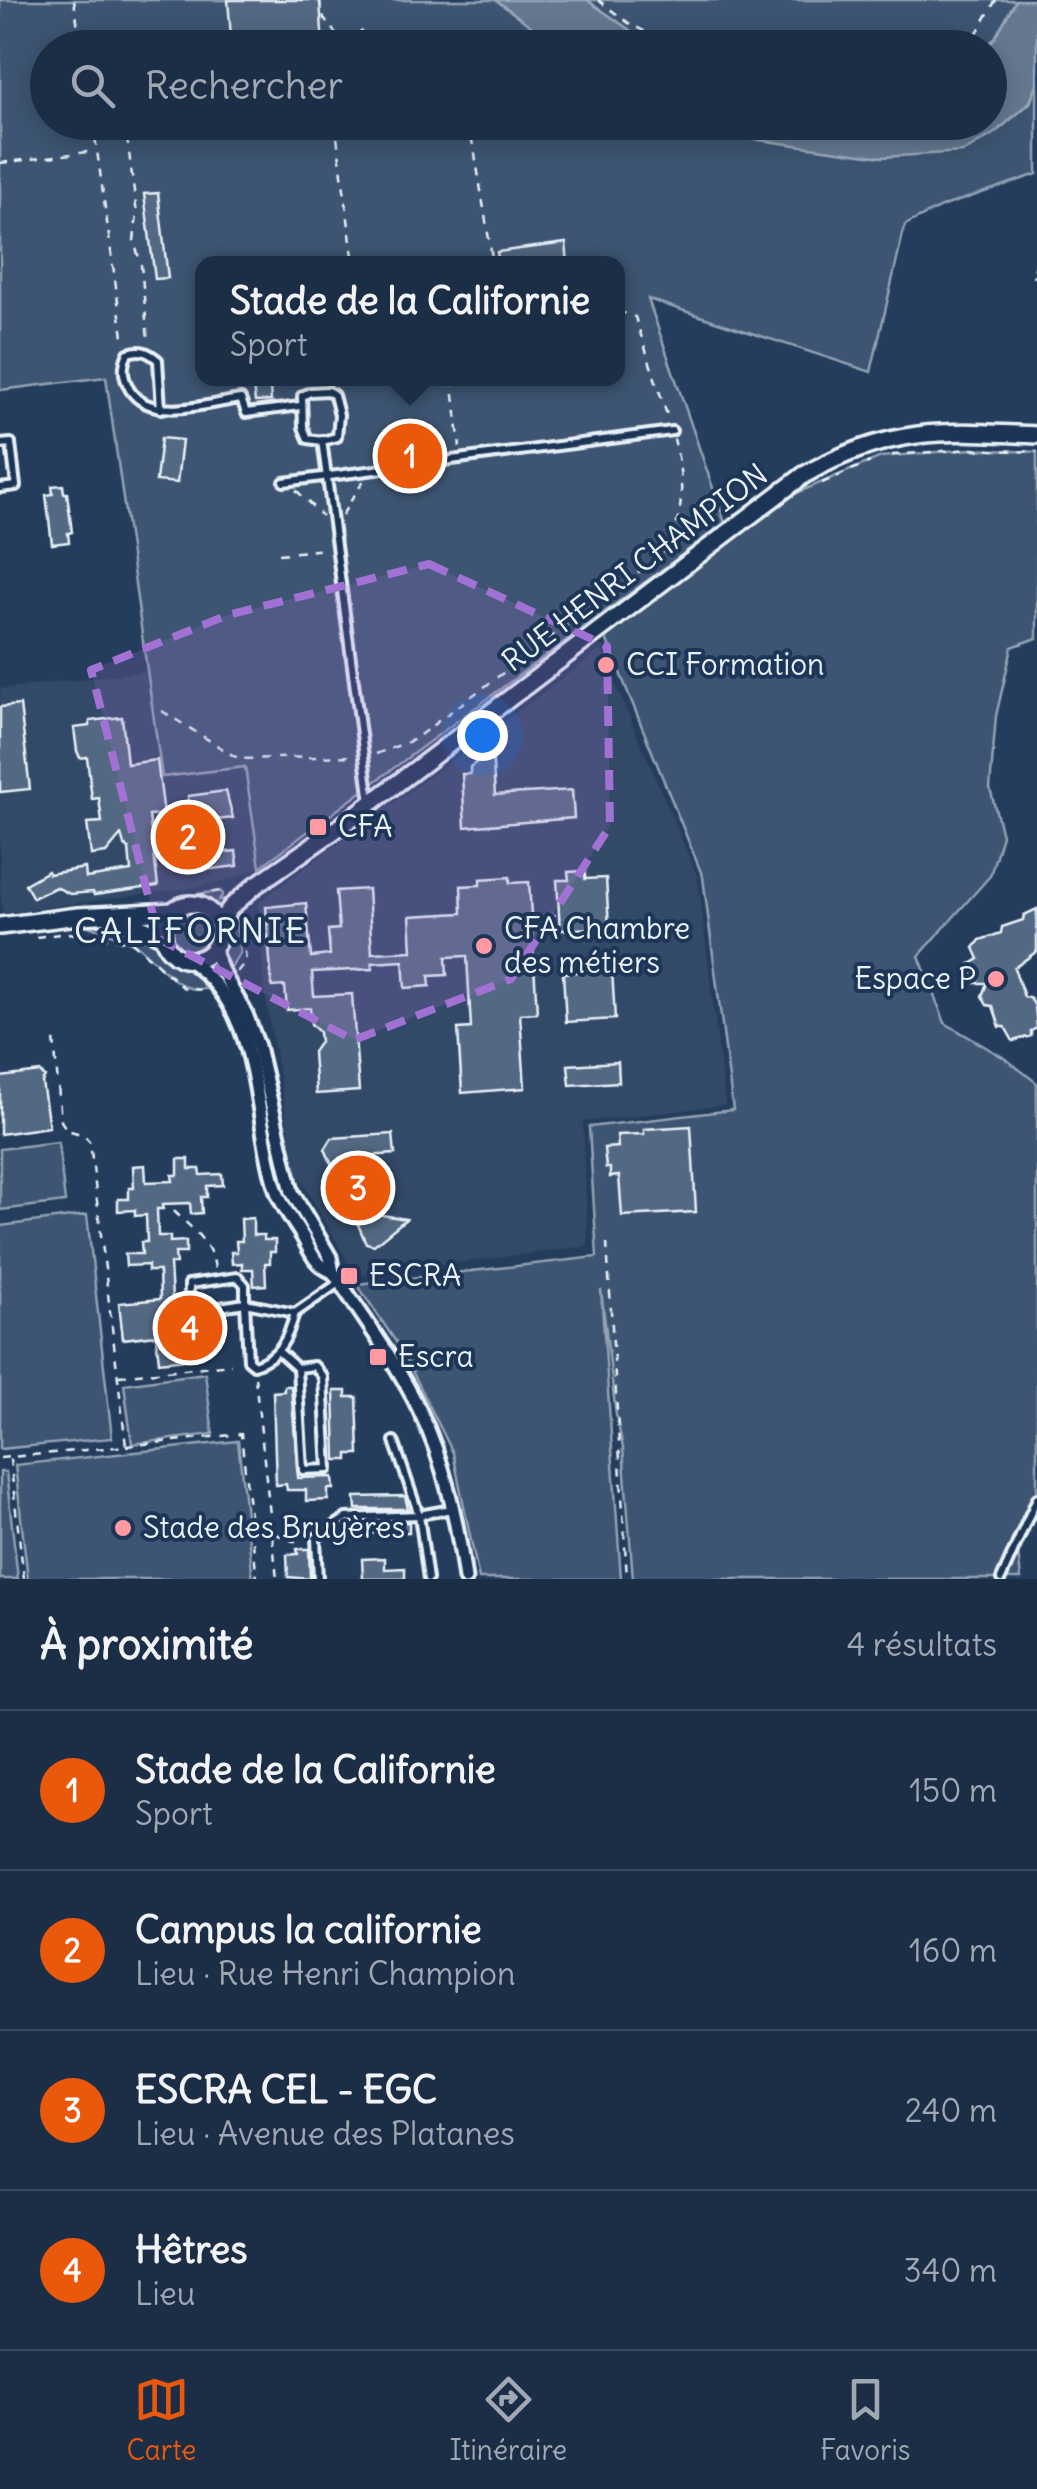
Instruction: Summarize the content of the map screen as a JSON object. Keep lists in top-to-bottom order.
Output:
{
  "streets": {
    "street": ["RUE HENRI CHAMPION"]
  },
  "districts": ["CALIFORNIE"],
  "places": {
    "other": [
      "CCI Formation",
      "CFA Chambre des métiers",
      "Espace P",
      "Stade des Bruyères"
    ],
    "transit": ["CFA", "ESCRA", "Escra"]
  },
  "page": {
    "search": "Rechercher",
    "popup": ["Stade de la Californie", "Sport"],
    "pins": [
      "1",
      "2",
      "3",
      "4"
    ],
    "heading": ["À proximité", "4 résultats"],
    "list": [
      {
        "mark": "1",
        "name": "Stade de la Californie",
        "note": "Sport",
        "value": "150 m"
      },
      {
        "mark": "2",
        "name": "Campus la californie",
        "note": "Lieu · Rue Henri Champion",
        "value": "160 m"
      },
      {
        "mark": "3",
        "name": "ESCRA CEL - EGC",
        "note": "Lieu · Avenue des Platanes",
        "value": "240 m"
      },
      {
        "mark": "4",
        "name": "Hêtres",
        "note": "Lieu",
        "value": "340 m"
      }
    ],
    "nav": ["Carte", "Itinéraire", "Favoris"]
  }
}
